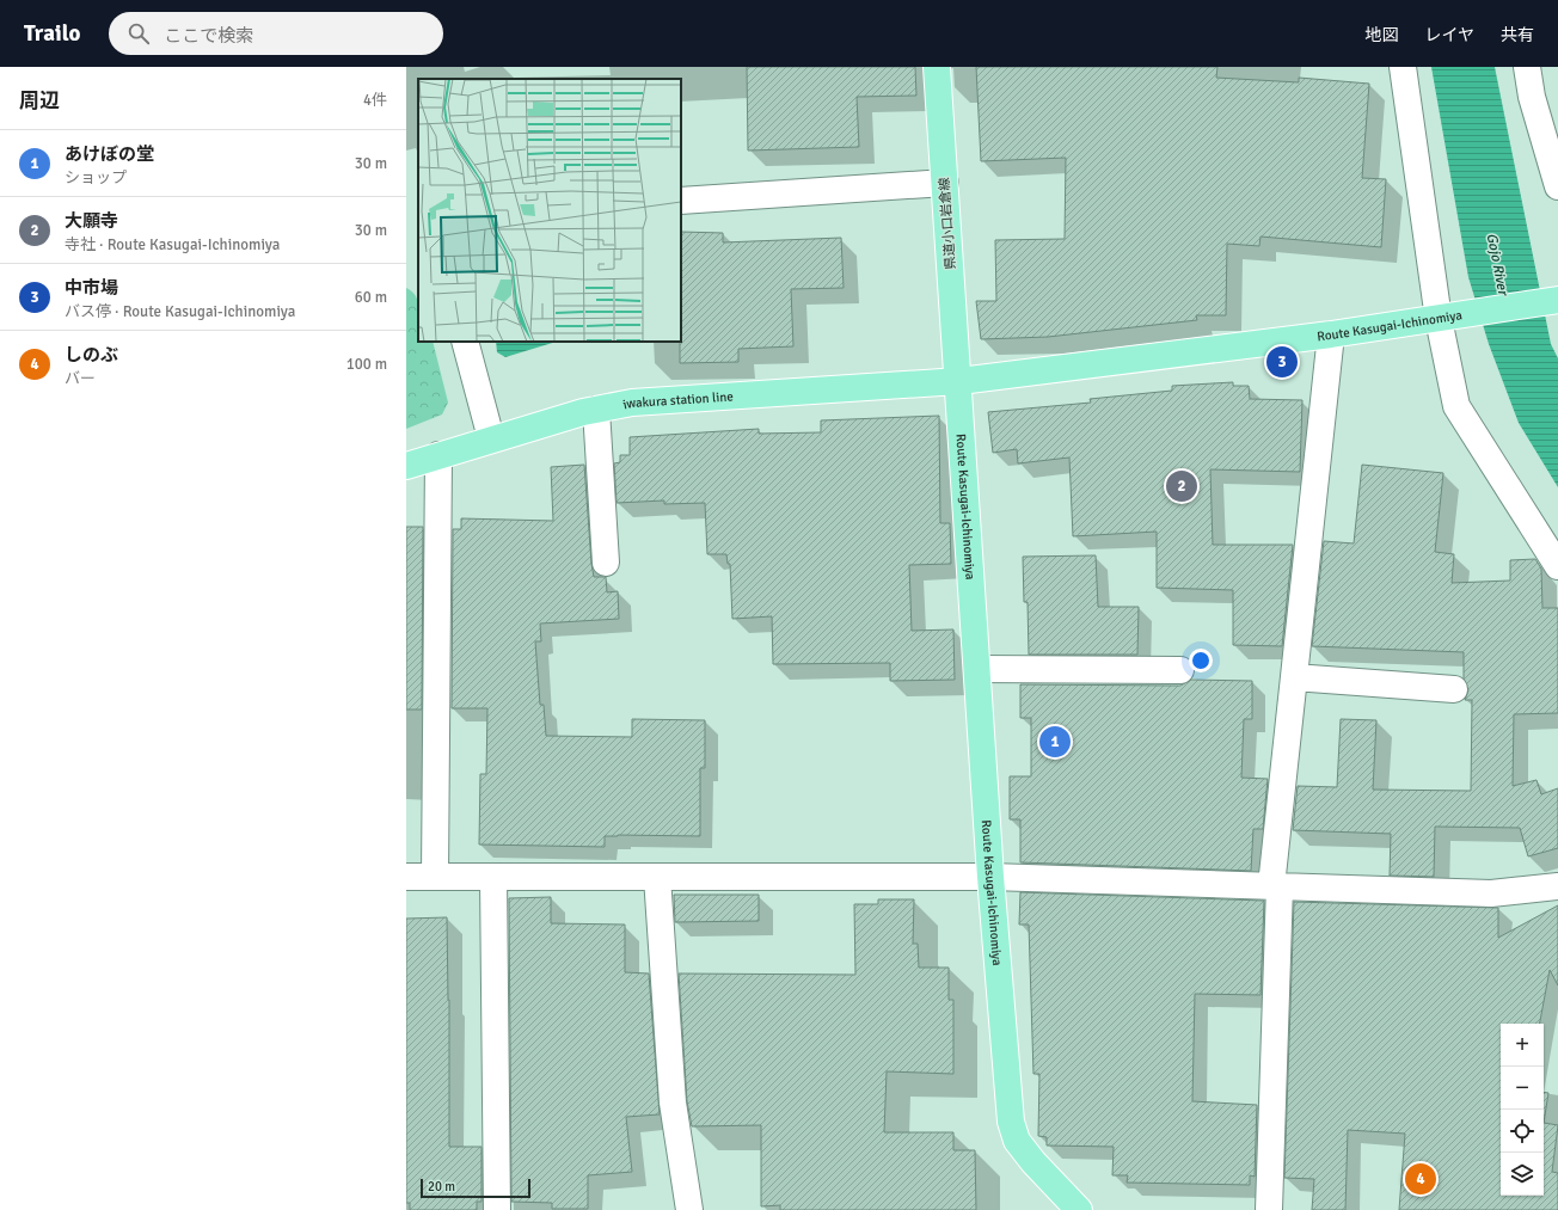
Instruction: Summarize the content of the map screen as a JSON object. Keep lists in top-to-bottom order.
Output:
{
  "streets": {
    "main road": ["県道小口岩倉線", "Route Kasugai-Ichinomiya", "iwakura station line"]
  },
  "crossings": [
    ["県道小口岩倉線", "Route Kasugai-Ichinomiya"],
    ["県道小口岩倉線", "iwakura station line"],
    ["Route Kasugai-Ichinomiya", "iwakura station line"]
  ],
  "water": ["Gojo River"],
  "scale_bar": "20 m",
  "page": {
    "header": "Trailo",
    "search": "ここで検索",
    "nav": ["地図", "レイヤ", "共有"],
    "heading": ["周辺", "4件"],
    "list": [
      {
        "mark": "1",
        "name": "あけぼの堂",
        "note": "ショップ",
        "value": "30 m"
      },
      {
        "mark": "2",
        "name": "大願寺",
        "note": "寺社 · Route Kasugai-Ichinomiya",
        "value": "30 m"
      },
      {
        "mark": "3",
        "name": "中市場",
        "note": "バス停 · Route Kasugai-Ichinomiya",
        "value": "60 m"
      },
      {
        "mark": "4",
        "name": "しのぶ",
        "note": "バー",
        "value": "100 m"
      }
    ],
    "pins": [
      "3",
      "2",
      "1",
      "4"
    ],
    "map_buttons": ["+", "−"],
    "scale": "20 m"
  }
}
